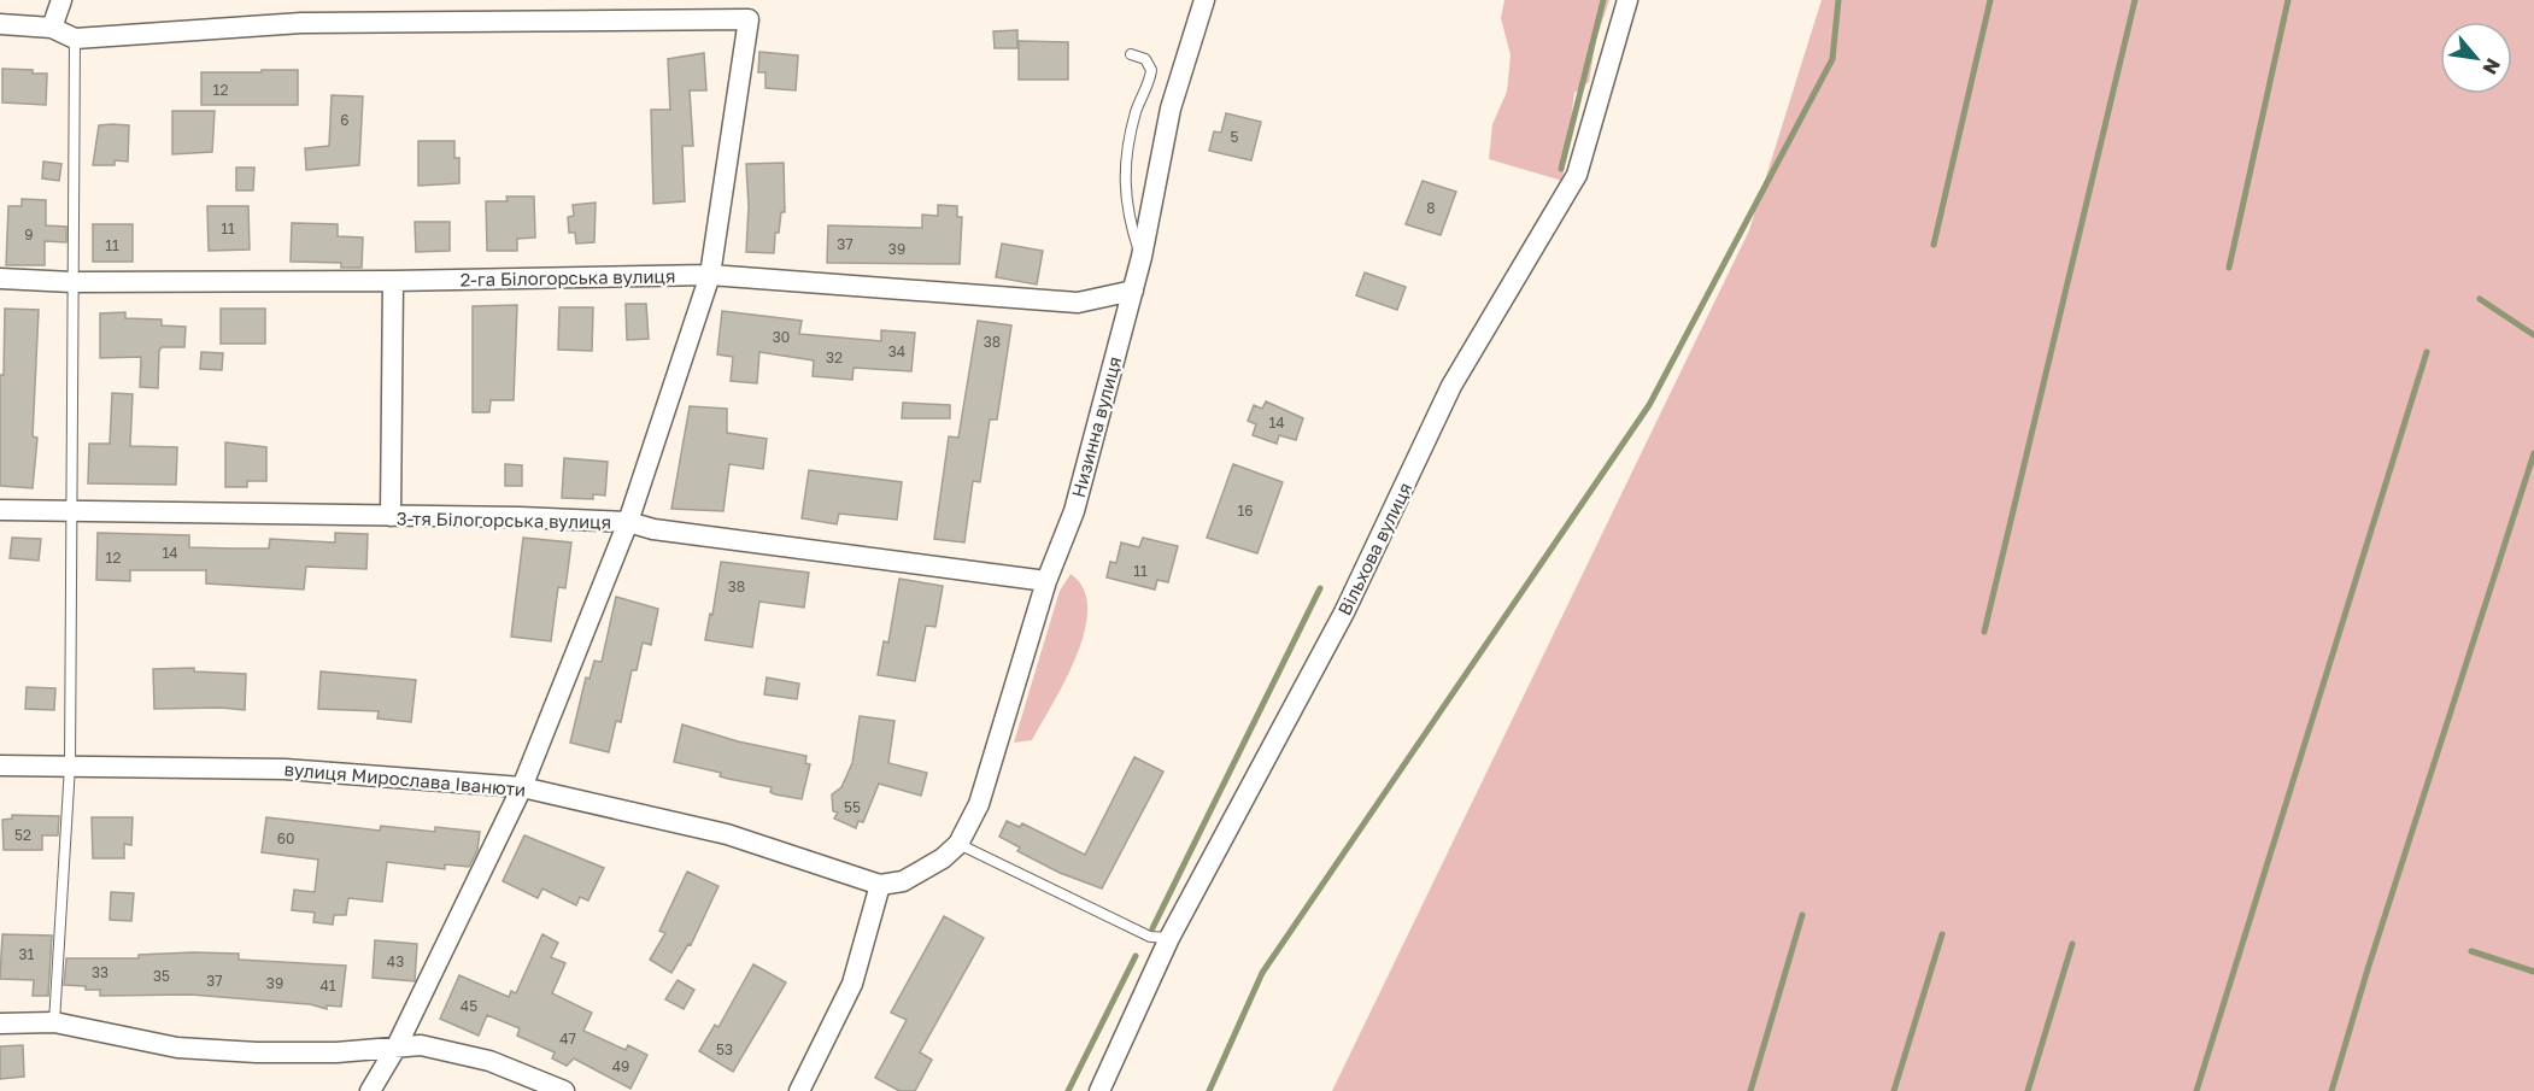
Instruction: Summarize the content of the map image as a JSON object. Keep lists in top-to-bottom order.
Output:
{
  "streets": {
    "street": [
      "2-га Білогорська вулиця",
      "Низинна вулиця",
      "3-тя Білогорська вулиця",
      "Вільхова вулиця",
      "вулиця Мирослава Іванюти"
    ]
  },
  "crossings": [
    ["2-га Білогорська вулиця", "Низинна вулиця"],
    ["Низинна вулиця", "3-тя Білогорська вулиця"]
  ],
  "house_numbers": [
    "12",
    "6",
    "5",
    "8",
    "11",
    "9",
    "37",
    "11",
    "39",
    "30",
    "38",
    "34",
    "32",
    "14",
    "16",
    "14",
    "12",
    "11",
    "38",
    "55",
    "52",
    "60",
    "31",
    "43",
    "33",
    "35",
    "37",
    "39",
    "41",
    "45",
    "47",
    "53",
    "49"
  ],
  "north": "bottom right"
}
